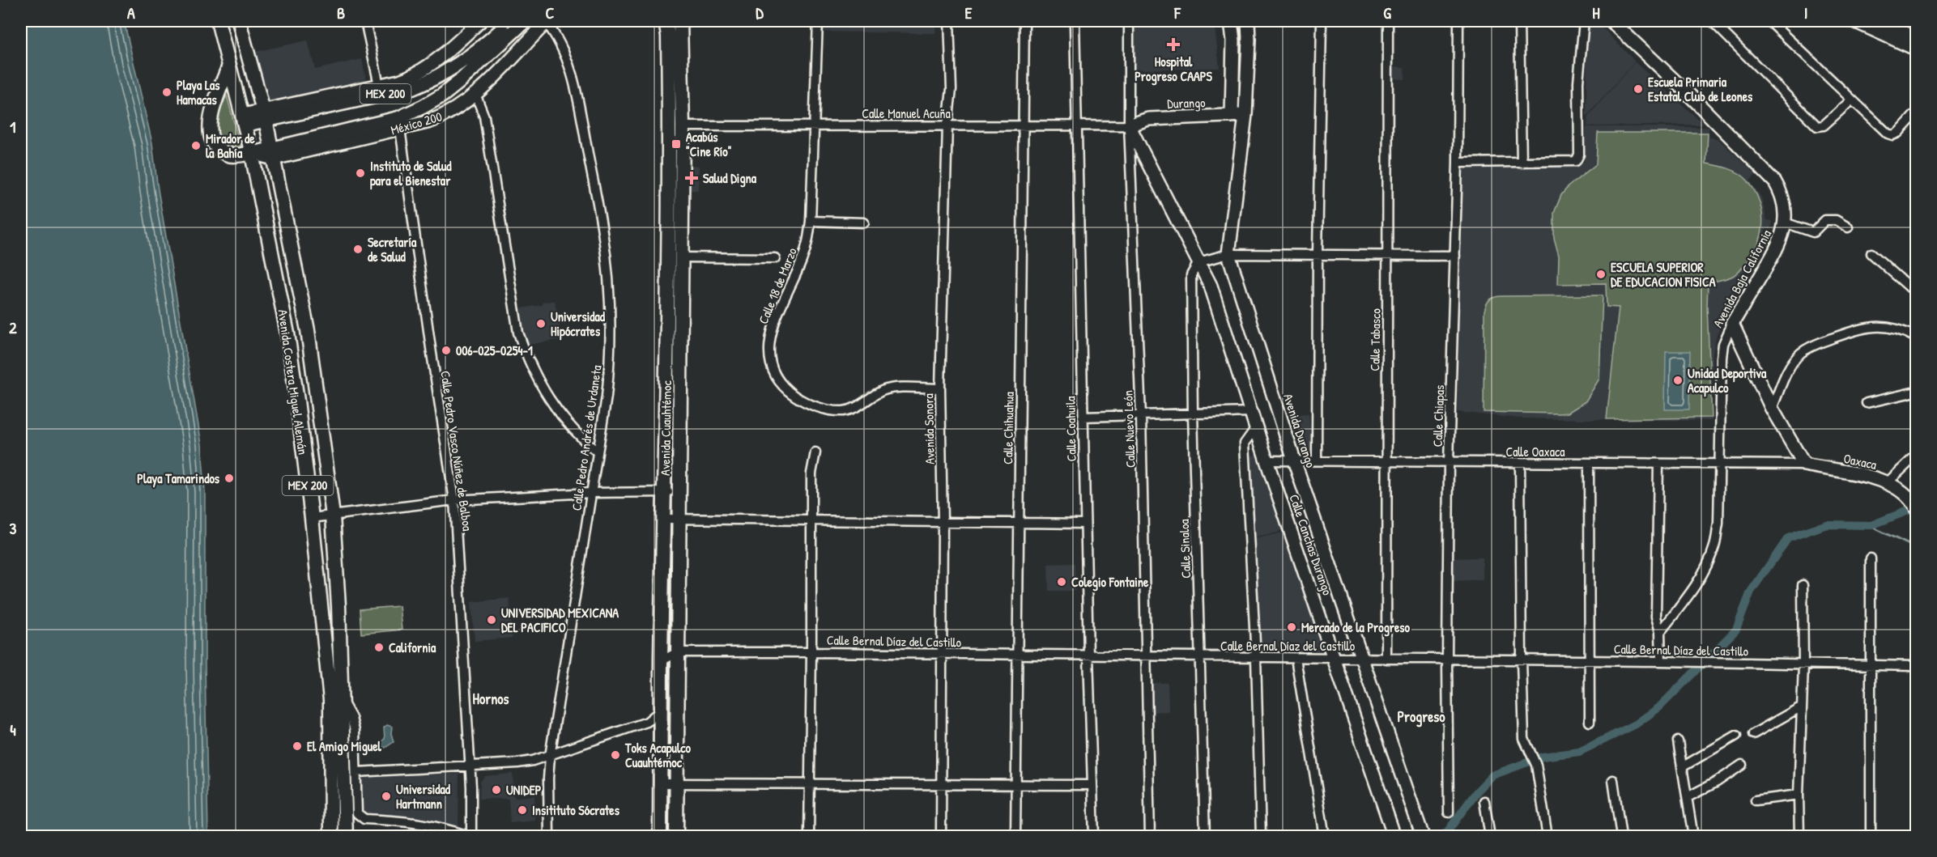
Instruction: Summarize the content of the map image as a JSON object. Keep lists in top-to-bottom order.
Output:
{
  "streets": {
    "main road": [
      "MEX 200",
      "Durango",
      "México 200",
      "Avenida Baja California",
      "Avenida Costera Miguel Alemán",
      "Avenida Cuauhtémoc",
      "Avenida Durango",
      "Oaxaca",
      "Calle Canchas Durango"
    ],
    "street": [
      "Calle Manuel Acuña",
      "Calle 18 de Marzo",
      "Calle Tabasco",
      "Calle Chiapas",
      "Calle Chihuahua",
      "Avenida Sonora",
      "Calle Coahuila",
      "Calle Nuevo León",
      "Calle Pedro Andrés de Urdaneta",
      "Calle Pedro Vasco Núñez de Balboa",
      "Calle Oaxaca",
      "Calle Sinaloa",
      "Calle Bernal Díaz del Castillo"
    ]
  },
  "crossings": [
    ["MEX 200", "México 200"],
    ["MEX 200", "Avenida Costera Miguel Alemán"],
    ["Durango", "Calle Manuel Acuña"],
    ["Durango", "Calle Nuevo León"],
    ["Durango", "Avenida Durango"],
    ["Calle Manuel Acuña", "Calle 18 de Marzo"],
    ["Calle Manuel Acuña", "Avenida Cuauhtémoc"],
    ["Calle Manuel Acuña", "Calle Chihuahua"],
    ["Calle Manuel Acuña", "Avenida Sonora"],
    ["Calle Manuel Acuña", "Calle Coahuila"],
    ["Calle Manuel Acuña", "Calle Nuevo León"],
    ["México 200", "Avenida Costera Miguel Alemán"],
    ["México 200", "Calle Pedro Andrés de Urdaneta"],
    ["México 200", "Calle Pedro Vasco Núñez de Balboa"],
    ["Avenida Baja California", "Calle Oaxaca"],
    ["Calle 18 de Marzo", "Avenida Sonora"],
    ["Calle Tabasco", "Calle Oaxaca"],
    ["Calle Tabasco", "Calle Bernal Díaz del Castillo"],
    ["Calle Chiapas", "Calle Oaxaca"],
    ["Calle Chiapas", "Calle Bernal Díaz del Castillo"],
    ["Avenida Cuauhtémoc", "Calle Bernal Díaz del Castillo"],
    ["Calle Chihuahua", "Calle Bernal Díaz del Castillo"],
    ["Avenida Sonora", "Calle Bernal Díaz del Castillo"],
    ["Calle Coahuila", "Calle Bernal Díaz del Castillo"],
    ["Calle Nuevo León", "Calle Bernal Díaz del Castillo"],
    ["Avenida Durango", "Calle Oaxaca"],
    ["Avenida Durango", "Calle Bernal Díaz del Castillo"],
    ["Calle Oaxaca", "Oaxaca"],
    ["Calle Oaxaca", "Calle Canchas Durango"],
    ["Calle Canchas Durango", "Calle Sinaloa"],
    ["Calle Canchas Durango", "Calle Bernal Díaz del Castillo"],
    ["Calle Sinaloa", "Calle Bernal Díaz del Castillo"]
  ],
  "districts": ["Hornos", "Progreso"],
  "places": {
    "health": ["Hospital Progreso CAAPS", "Salud Digna"],
    "other": [
      "Escuela Primaria Estatal Club de Leones",
      "Playa Las Hamacas",
      "Mirador de la Bahía",
      "Instituto de Salud para el Bienestar",
      "Secretaría de Salud",
      "ESCUELA SUPERIOR DE EDUCACION FISICA",
      "Universidad Hipócrates",
      "006-025-0254-1",
      "Unidad Deportiva Acapulco",
      "Playa Tamarindos",
      "Colegio Fontaine",
      "UNIVERSIDAD MEXICANA DEL PACIFICO",
      "Mercado de la Progreso",
      "California",
      "El Amigo Miguel",
      "Toks Acapulco Cuauhtémoc",
      "UNIDEP",
      "Universidad Hartmann",
      "Insitituto Sócrates"
    ],
    "transit": ["Acabús \"Cine Río\""]
  },
  "grid": {
    "columns": [
      "A",
      "B",
      "C",
      "D",
      "E",
      "F",
      "G",
      "H",
      "I"
    ],
    "rows": [
      "1",
      "2",
      "3",
      "4"
    ]
  }
}
